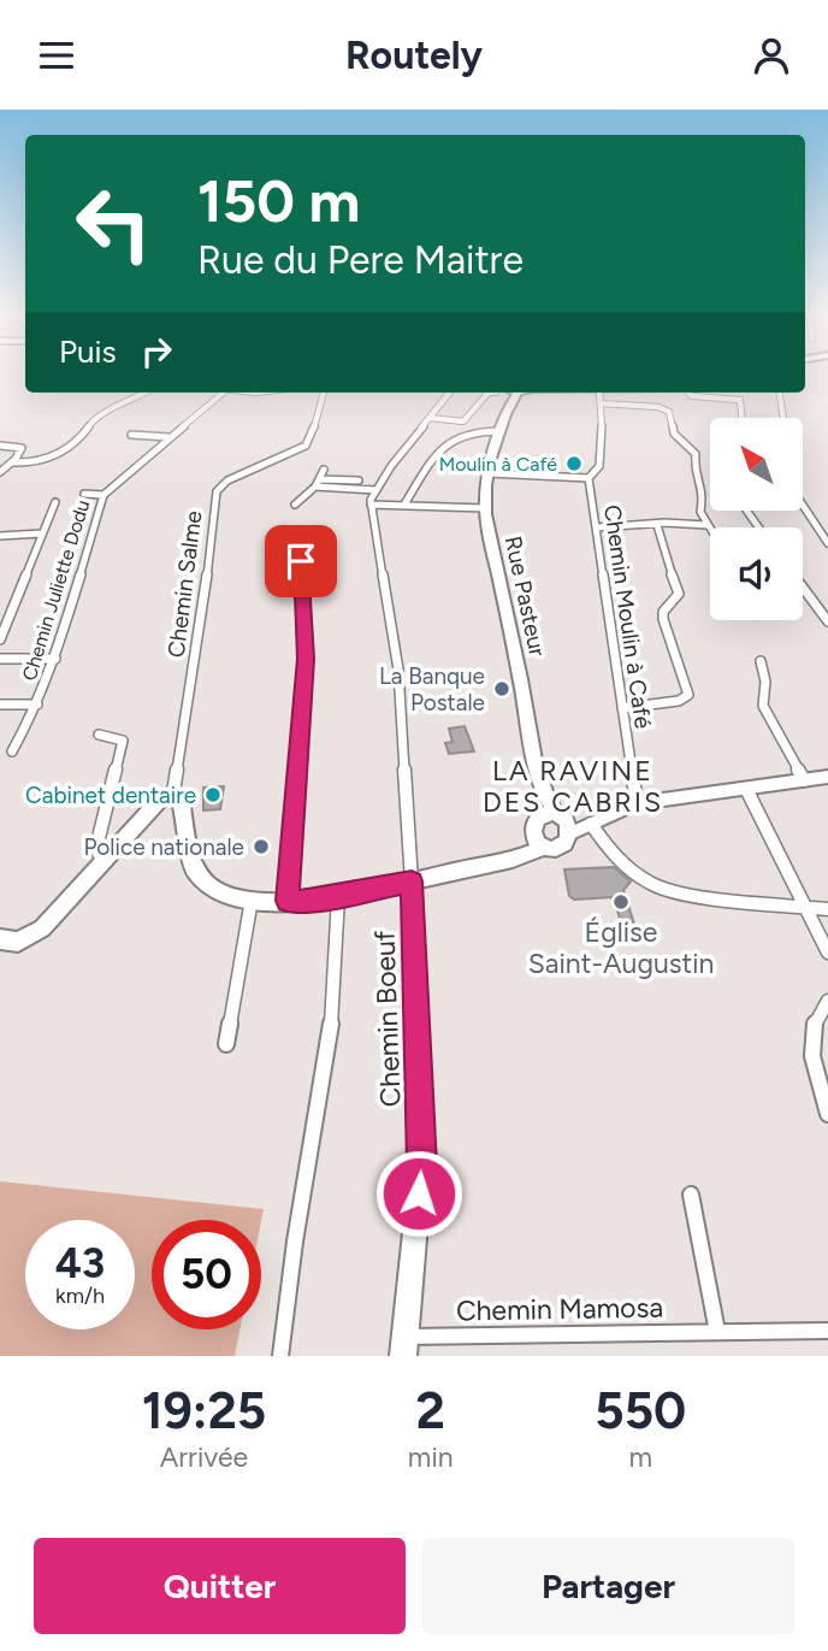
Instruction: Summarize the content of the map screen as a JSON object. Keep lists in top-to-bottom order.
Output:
{
  "streets": {
    "main road": ["Rue Pasteur", "Chemin Boeuf"],
    "street": [
      "Chemin Salme",
      "Chemin Juliette Dodu",
      "Chemin Moulin à Café",
      "Chemin Mamosa"
    ]
  },
  "crossings": [
    ["Chemin Boeuf", "Chemin Mamosa"]
  ],
  "districts": ["LA RAVINE DES CABRIS"],
  "places": [
    "Moulin à Café",
    "La Banque Postale",
    "Cabinet dentaire",
    "Police nationale",
    "Église Saint-Augustin"
  ],
  "north": "top left",
  "page": {
    "header": "Routely",
    "turn": ["150 m", "Rue du Pere Maitre"],
    "then": "Puis",
    "speed": "43 km/h",
    "limit": "50",
    "eta": [
      "19:25",
      "Arrivée",
      "2",
      "min",
      "550",
      "m"
    ],
    "buttons": ["Quitter", "Partager"]
  }
}
